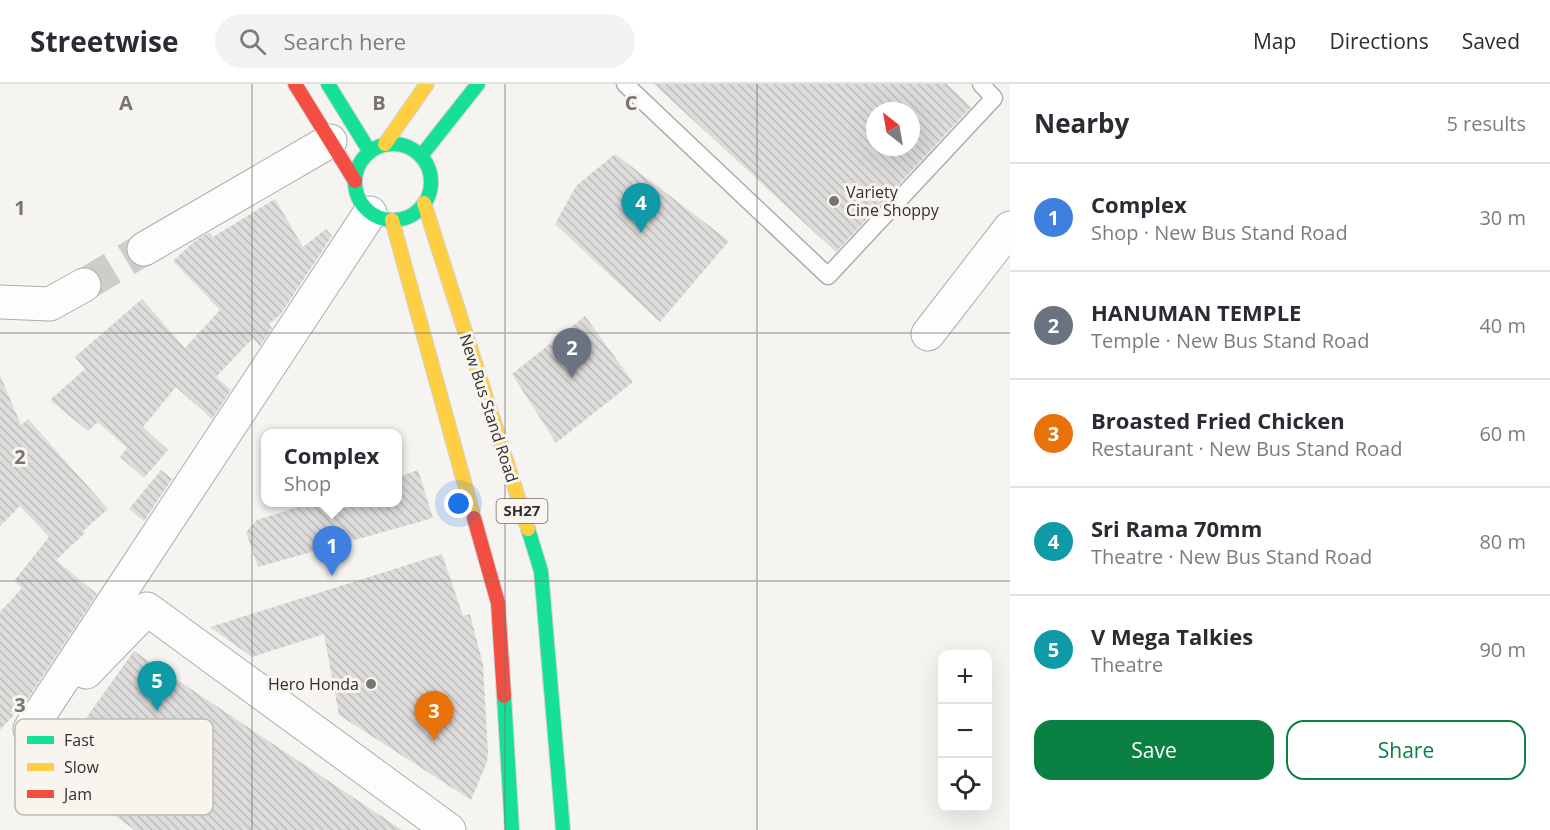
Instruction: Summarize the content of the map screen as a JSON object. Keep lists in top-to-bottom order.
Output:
{
  "streets": {
    "main road": ["New Bus Stand Road", "SH27"]
  },
  "crossings": [
    ["New Bus Stand Road", "SH27"]
  ],
  "places": ["Variety Cine Shoppy", "Hero Honda"],
  "legend": ["Fast", "Slow", "Jam"],
  "north": "top left",
  "page": {
    "header": "Streetwise",
    "search": "Search here",
    "nav": ["Map", "Directions", "Saved"],
    "heading": ["Nearby", "5 results"],
    "list": [
      {
        "mark": "1",
        "name": "Complex",
        "note": "Shop · New Bus Stand Road",
        "value": "30 m"
      },
      {
        "mark": "2",
        "name": "HANUMAN TEMPLE",
        "note": "Temple · New Bus Stand Road",
        "value": "40 m"
      },
      {
        "mark": "3",
        "name": "Broasted Fried Chicken",
        "note": "Restaurant · New Bus Stand Road",
        "value": "60 m"
      },
      {
        "mark": "4",
        "name": "Sri Rama 70mm",
        "note": "Theatre · New Bus Stand Road",
        "value": "80 m"
      },
      {
        "mark": "5",
        "name": "V Mega Talkies",
        "note": "Theatre",
        "value": "90 m"
      }
    ],
    "pins": [
      "4",
      "2",
      "1",
      "5",
      "3"
    ],
    "popup": ["Complex", "Shop"],
    "map_buttons": ["+", "−"],
    "buttons": ["Save", "Share"]
  },
  "grid": {
    "columns": ["A", "B", "C"],
    "rows": ["1", "2", "3"]
  }
}
